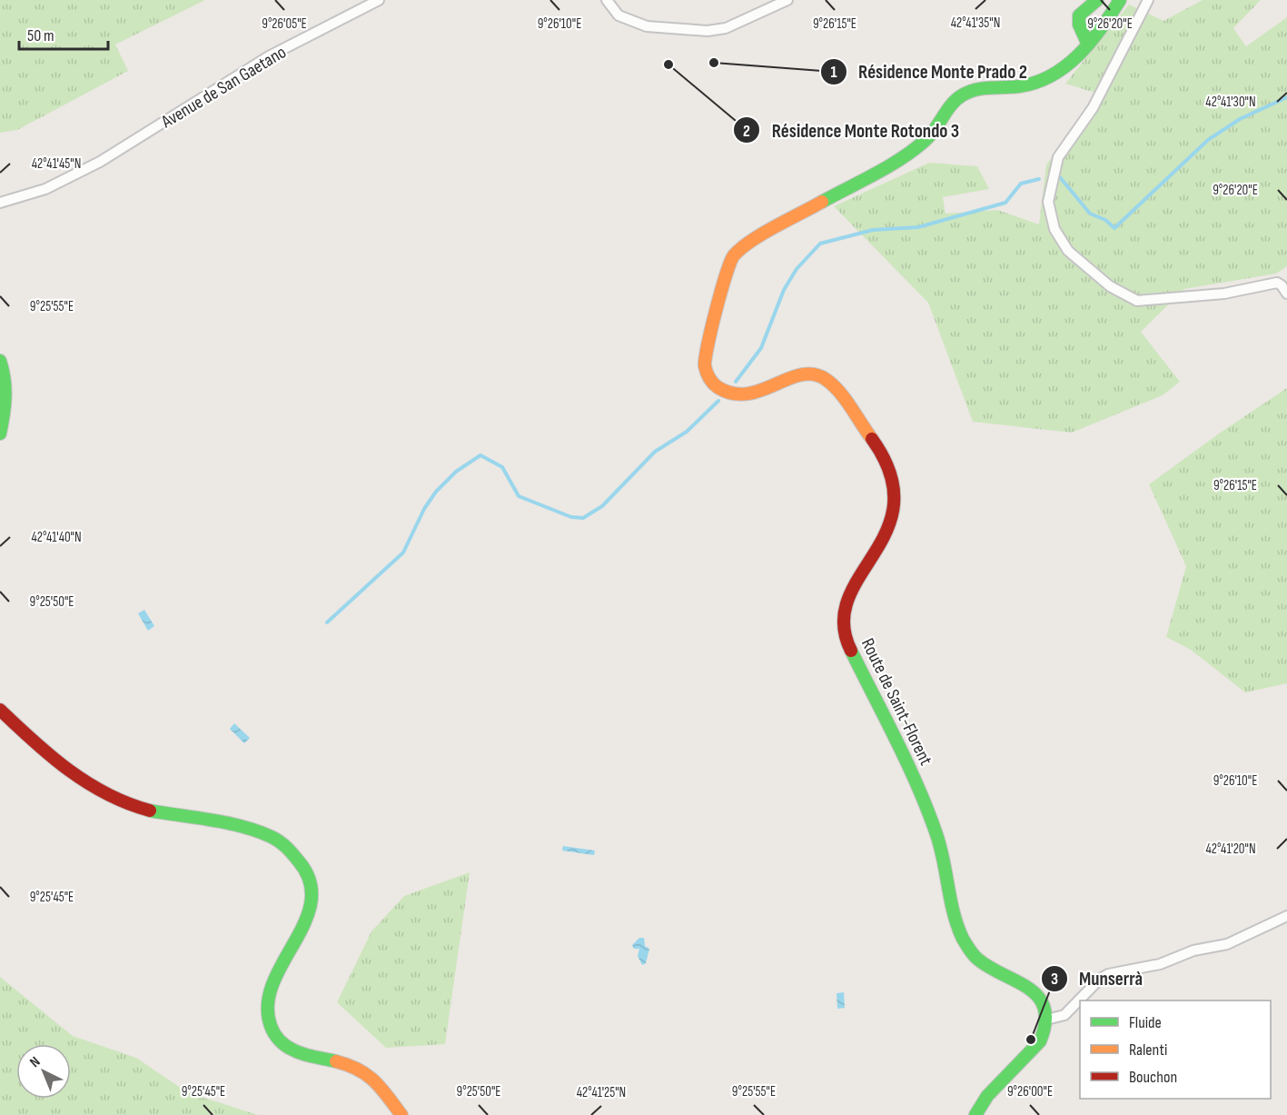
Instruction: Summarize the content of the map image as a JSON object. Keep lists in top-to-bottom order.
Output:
{
  "streets": {
    "main road": ["Route de Saint-Florent"],
    "street": ["Avenue de San Gaetano"]
  },
  "places": ["Résidence Monte Prado 2", "Résidence Monte Rotondo 3", "Munserrà"],
  "legend": ["Fluide", "Ralenti", "Bouchon"],
  "scale_bar": "50 m",
  "north": "top left",
  "coordinates": [
    "42°41'35\"N",
    "9°26'10\"E",
    "9°26'20\"E",
    "9°26'05\"E",
    "9°26'15\"E",
    "42°41'30\"N",
    "42°41'45\"N",
    "9°25'55\"E",
    "42°41'40\"N",
    "9°25'50\"E",
    "42°41'20\"N",
    "9°25'45\"E",
    "9°26'00\"E",
    "42°41'25\"N"
  ]
}
